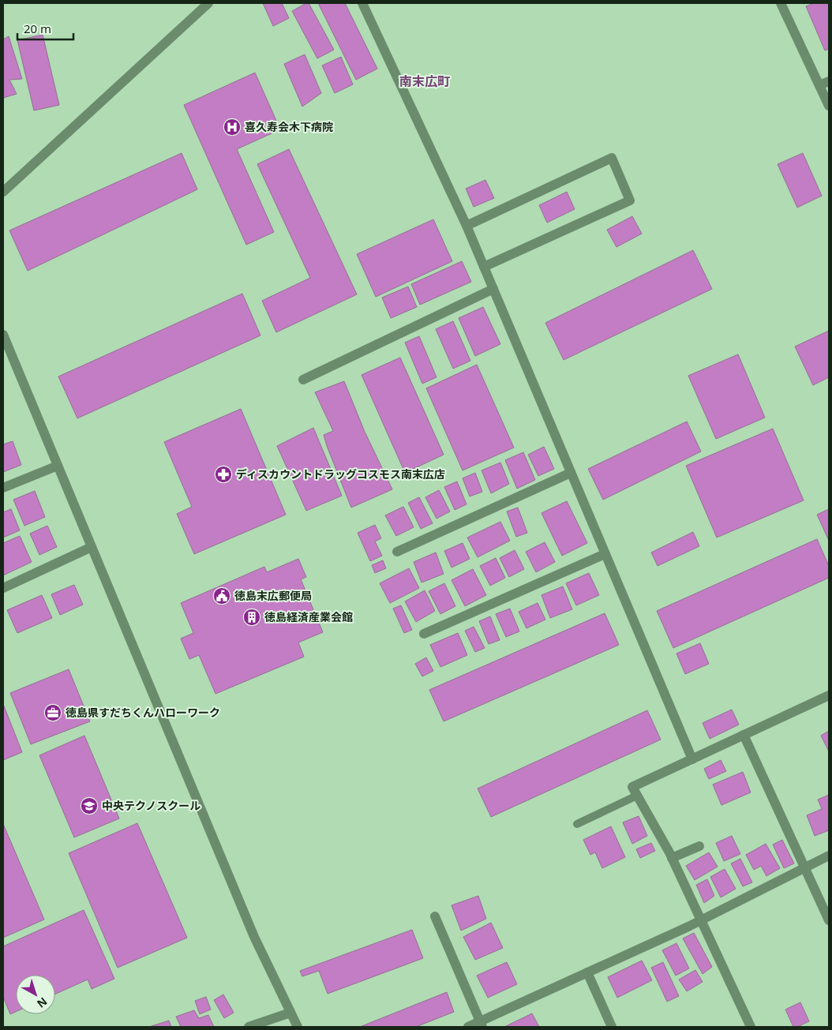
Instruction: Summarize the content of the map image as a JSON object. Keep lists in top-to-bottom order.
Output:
{
  "districts": ["南末広町"],
  "places": {
    "hospital": ["喜久寿会木下病院"],
    "pharmacy": ["ディスカウントドラッグコスモス南末広店"],
    "public building": ["徳島末広郵便局"],
    "building": ["徳島経済産業会館"],
    "office": ["徳島県すだちくんハローワーク"],
    "school or university": ["中央テクノスクール"]
  },
  "scale_bar": "20 m",
  "north": "bottom right"
}
